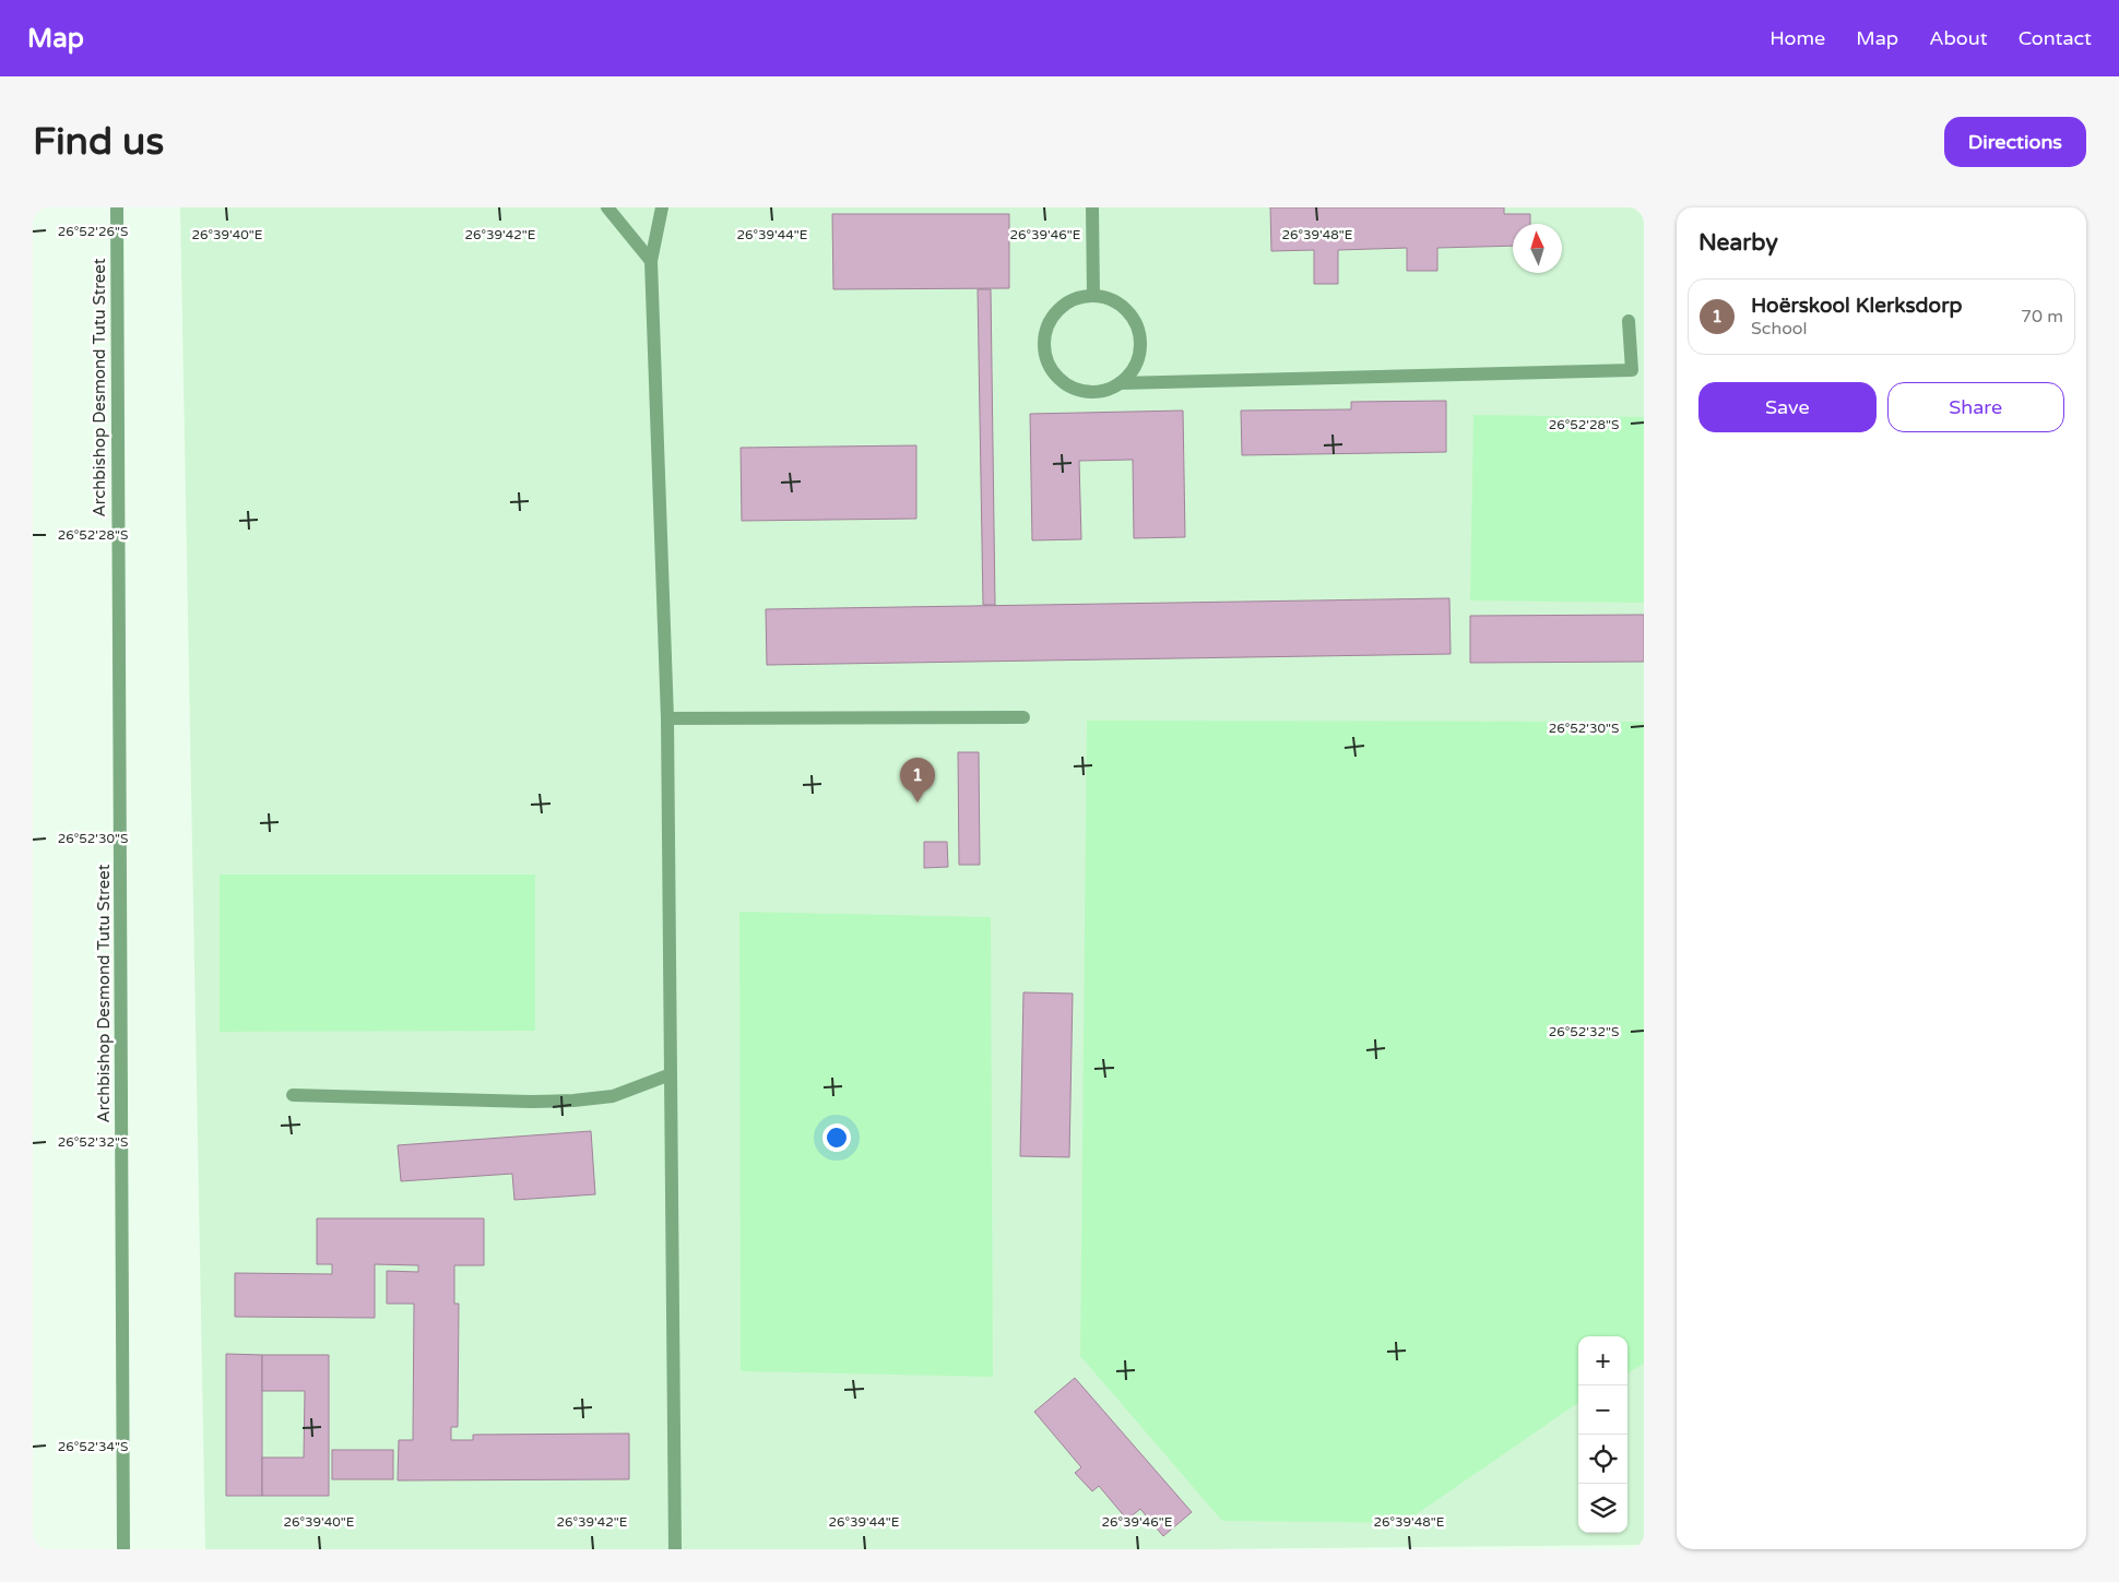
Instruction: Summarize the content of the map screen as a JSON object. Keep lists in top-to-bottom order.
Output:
{
  "streets": {
    "street": ["Archbishop Desmond Tutu Street"]
  },
  "north": "top",
  "page": {
    "header": "Map",
    "nav": [
      "Home",
      "Map",
      "About",
      "Contact"
    ],
    "buttons": [
      "Directions",
      ["Save", "Share"]
    ],
    "title": "Find us",
    "heading": "Nearby",
    "list": [
      {
        "mark": "1",
        "name": "Hoërskool Klerksdorp",
        "note": "School",
        "value": "70 m"
      }
    ],
    "pins": "1",
    "map_buttons": ["+", "−"]
  },
  "coordinates": [
    "26°52'26\"S",
    "26°39'40\"E",
    "26°39'42\"E",
    "26°39'44\"E",
    "26°39'46\"E",
    "26°39'48\"E",
    "26°52'28\"S",
    "26°52'30\"S",
    "26°52'32\"S",
    "26°52'34\"S"
  ]
}
